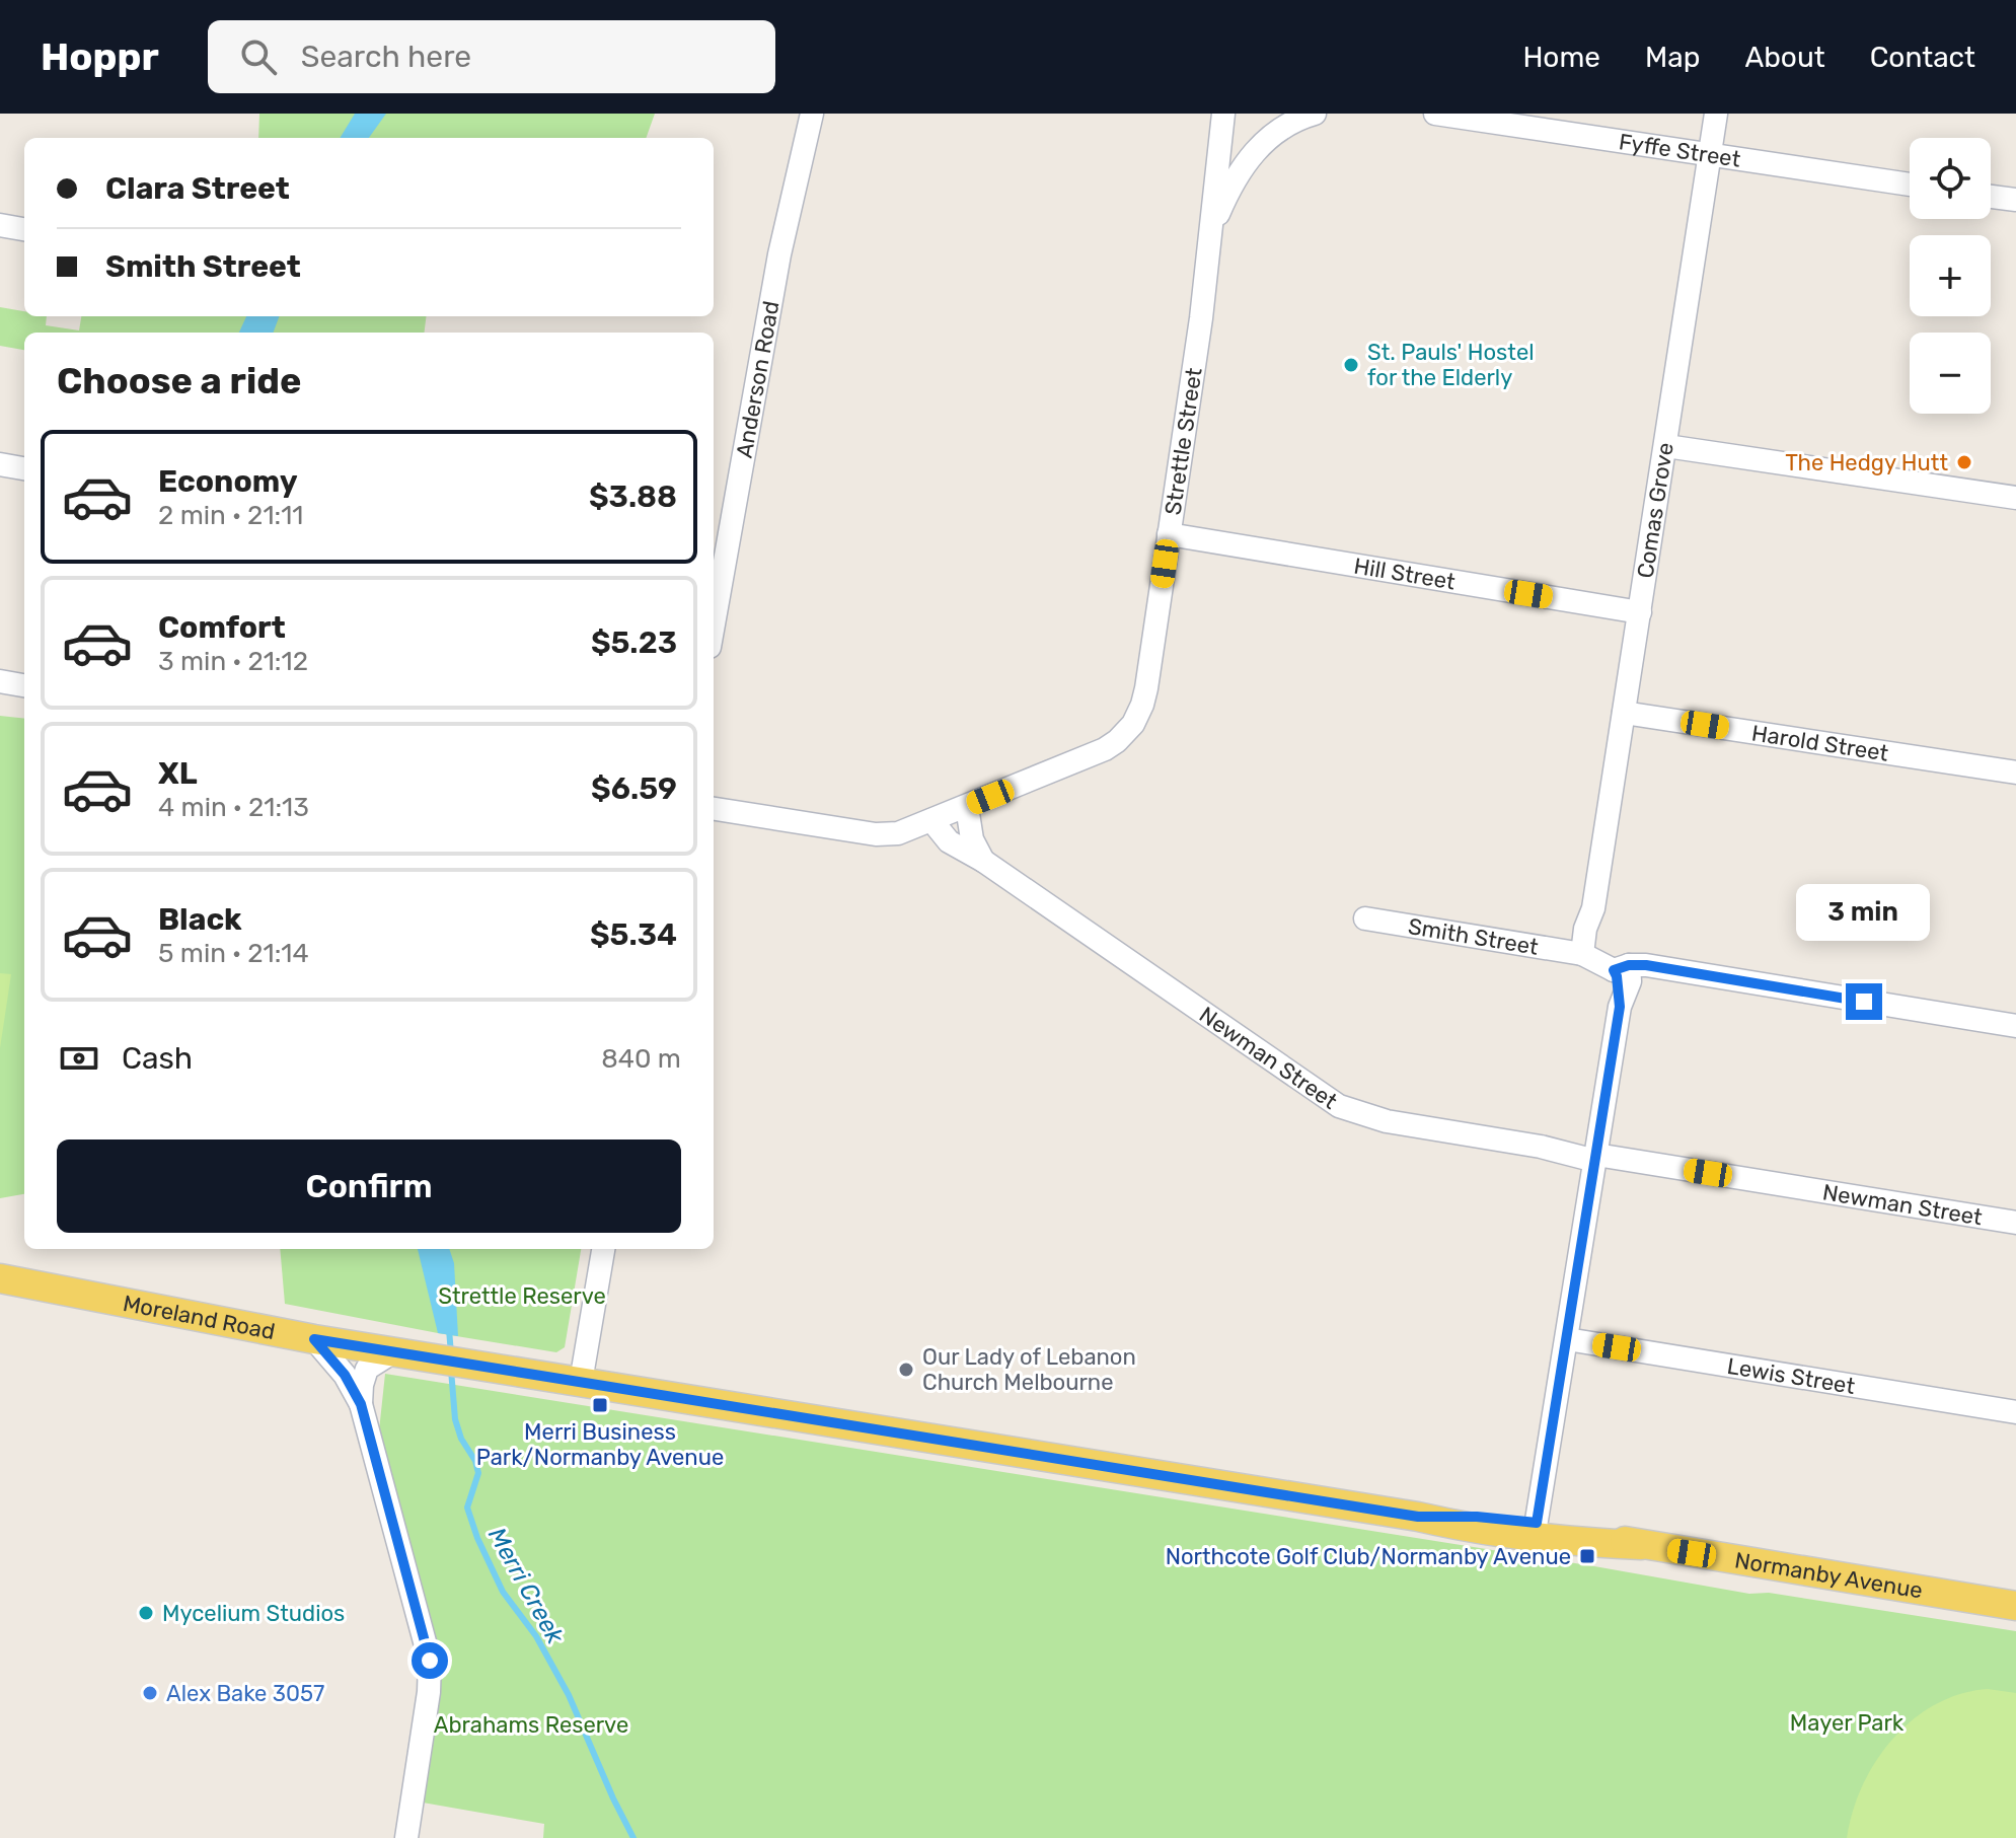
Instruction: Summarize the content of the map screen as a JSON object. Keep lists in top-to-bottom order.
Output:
{
  "streets": {
    "main road": ["Moreland Road", "Normanby Avenue"],
    "street": [
      "Fyffe Street",
      "Anderson Road",
      "Strettle Street",
      "Comas Grove",
      "Hill Street",
      "Harold Street",
      "Smith Street",
      "Newman Street",
      "Lewis Street"
    ]
  },
  "crossings": [
    ["Fyffe Street", "Comas Grove"],
    ["Strettle Street", "Hill Street"],
    ["Comas Grove", "Hill Street"],
    ["Comas Grove", "Harold Street"],
    ["Comas Grove", "Smith Street"],
    ["Moreland Road", "Normanby Avenue"]
  ],
  "water": ["Merri Creek"],
  "parks": ["Strettle Reserve", "Mayer Park", "Abrahams Reserve"],
  "places": {
    "other": [
      "St. Pauls' Hostel for the Elderly",
      "The Hedgy Hutt",
      "Our Lady of Lebanon Church Melbourne",
      "Mycelium Studios",
      "Alex Bake 3057"
    ],
    "transit": ["Merri Business Park/Normanby Avenue", "Northcote Golf Club/Normanby Avenue"]
  },
  "page": {
    "header": "Hoppr",
    "search": "Search here",
    "nav": [
      "Home",
      "Map",
      "About",
      "Contact"
    ],
    "map_buttons": ["+", "−"],
    "banner": ["Clara Street", "Smith Street"],
    "heading": "Choose a ride",
    "list": [
      {
        "name": "Economy",
        "note": "2 min · 21:11",
        "value": "$3.88"
      },
      {
        "name": "Comfort",
        "note": "3 min · 21:12",
        "value": "$5.23"
      },
      {
        "name": "XL",
        "note": "4 min · 21:13",
        "value": "$6.59"
      },
      {
        "name": "Black",
        "note": "5 min · 21:14",
        "value": "$5.34"
      }
    ],
    "bubble": "3 min",
    "pay": ["Cash", "840 m"],
    "buttons": "Confirm"
  }
}
